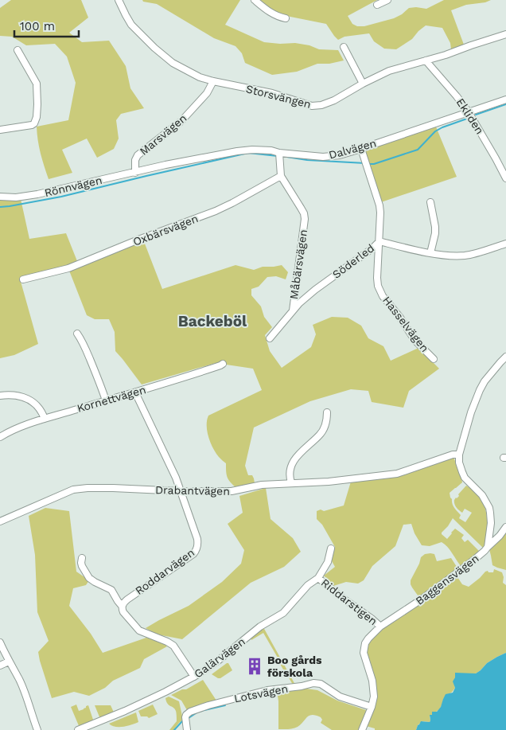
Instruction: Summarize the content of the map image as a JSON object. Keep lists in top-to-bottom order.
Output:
{
  "streets": {
    "street": [
      "Storsvängen",
      "Ekliden",
      "Marsvägen",
      "Dalvägen",
      "Rönnvägen",
      "Oxbärsvägen",
      "Söderled",
      "Måbärsvägen",
      "Hasselvägen",
      "Kornettvägen",
      "Drabantvägen",
      "Roddarvägen",
      "Baggensvägen",
      "Riddarstigen",
      "Galärvägen",
      "Lotsvägen"
    ]
  },
  "crossings": [
    ["Storsvängen", "Ekliden"],
    ["Storsvängen", "Marsvägen"],
    ["Ekliden", "Dalvägen"],
    ["Marsvägen", "Rönnvägen"],
    ["Dalvägen", "Rönnvägen"],
    ["Dalvägen", "Hasselvägen"],
    ["Oxbärsvägen", "Måbärsvägen"],
    ["Söderled", "Måbärsvägen"],
    ["Söderled", "Hasselvägen"],
    ["Kornettvägen", "Roddarvägen"],
    ["Drabantvägen", "Roddarvägen"],
    ["Drabantvägen", "Baggensvägen"],
    ["Baggensvägen", "Riddarstigen"],
    ["Baggensvägen", "Lotsvägen"],
    ["Riddarstigen", "Galärvägen"]
  ],
  "districts": ["Backeböl"],
  "places": {
    "building": ["Boo gårds förskola"]
  },
  "scale_bar": "100 m"
}
